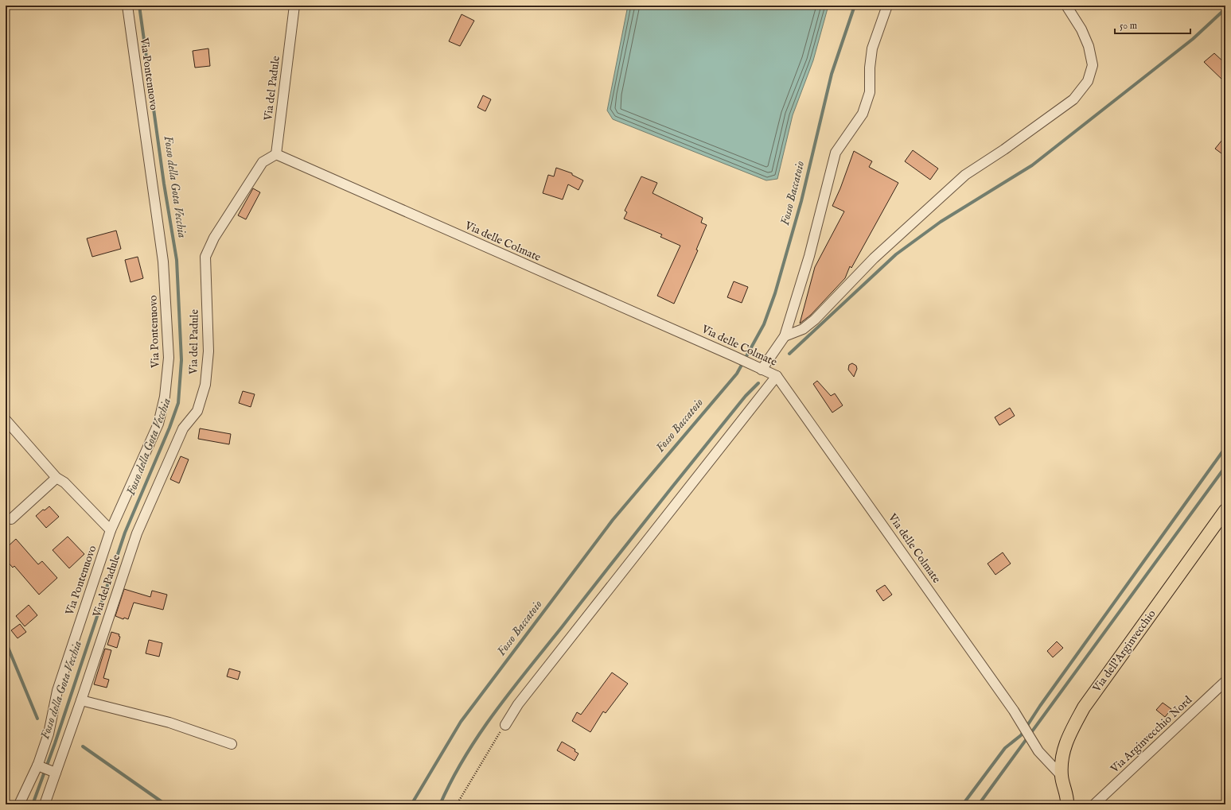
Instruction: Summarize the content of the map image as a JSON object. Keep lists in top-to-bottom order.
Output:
{
  "streets": {
    "main road": ["Via dell'Arginvecchio"],
    "street": [
      "Via Pontenuovo",
      "Via del Padule",
      "Via delle Colmate",
      "Via Arginvecchio Nord"
    ]
  },
  "crossings": [
    ["Via del Padule", "Via delle Colmate"],
    ["Via delle Colmate", "Via dell'Arginvecchio"]
  ],
  "water": ["Fosso della Gota Vecchia", "Fosso Baccatoio"],
  "scale_bar": "50 m"
}
